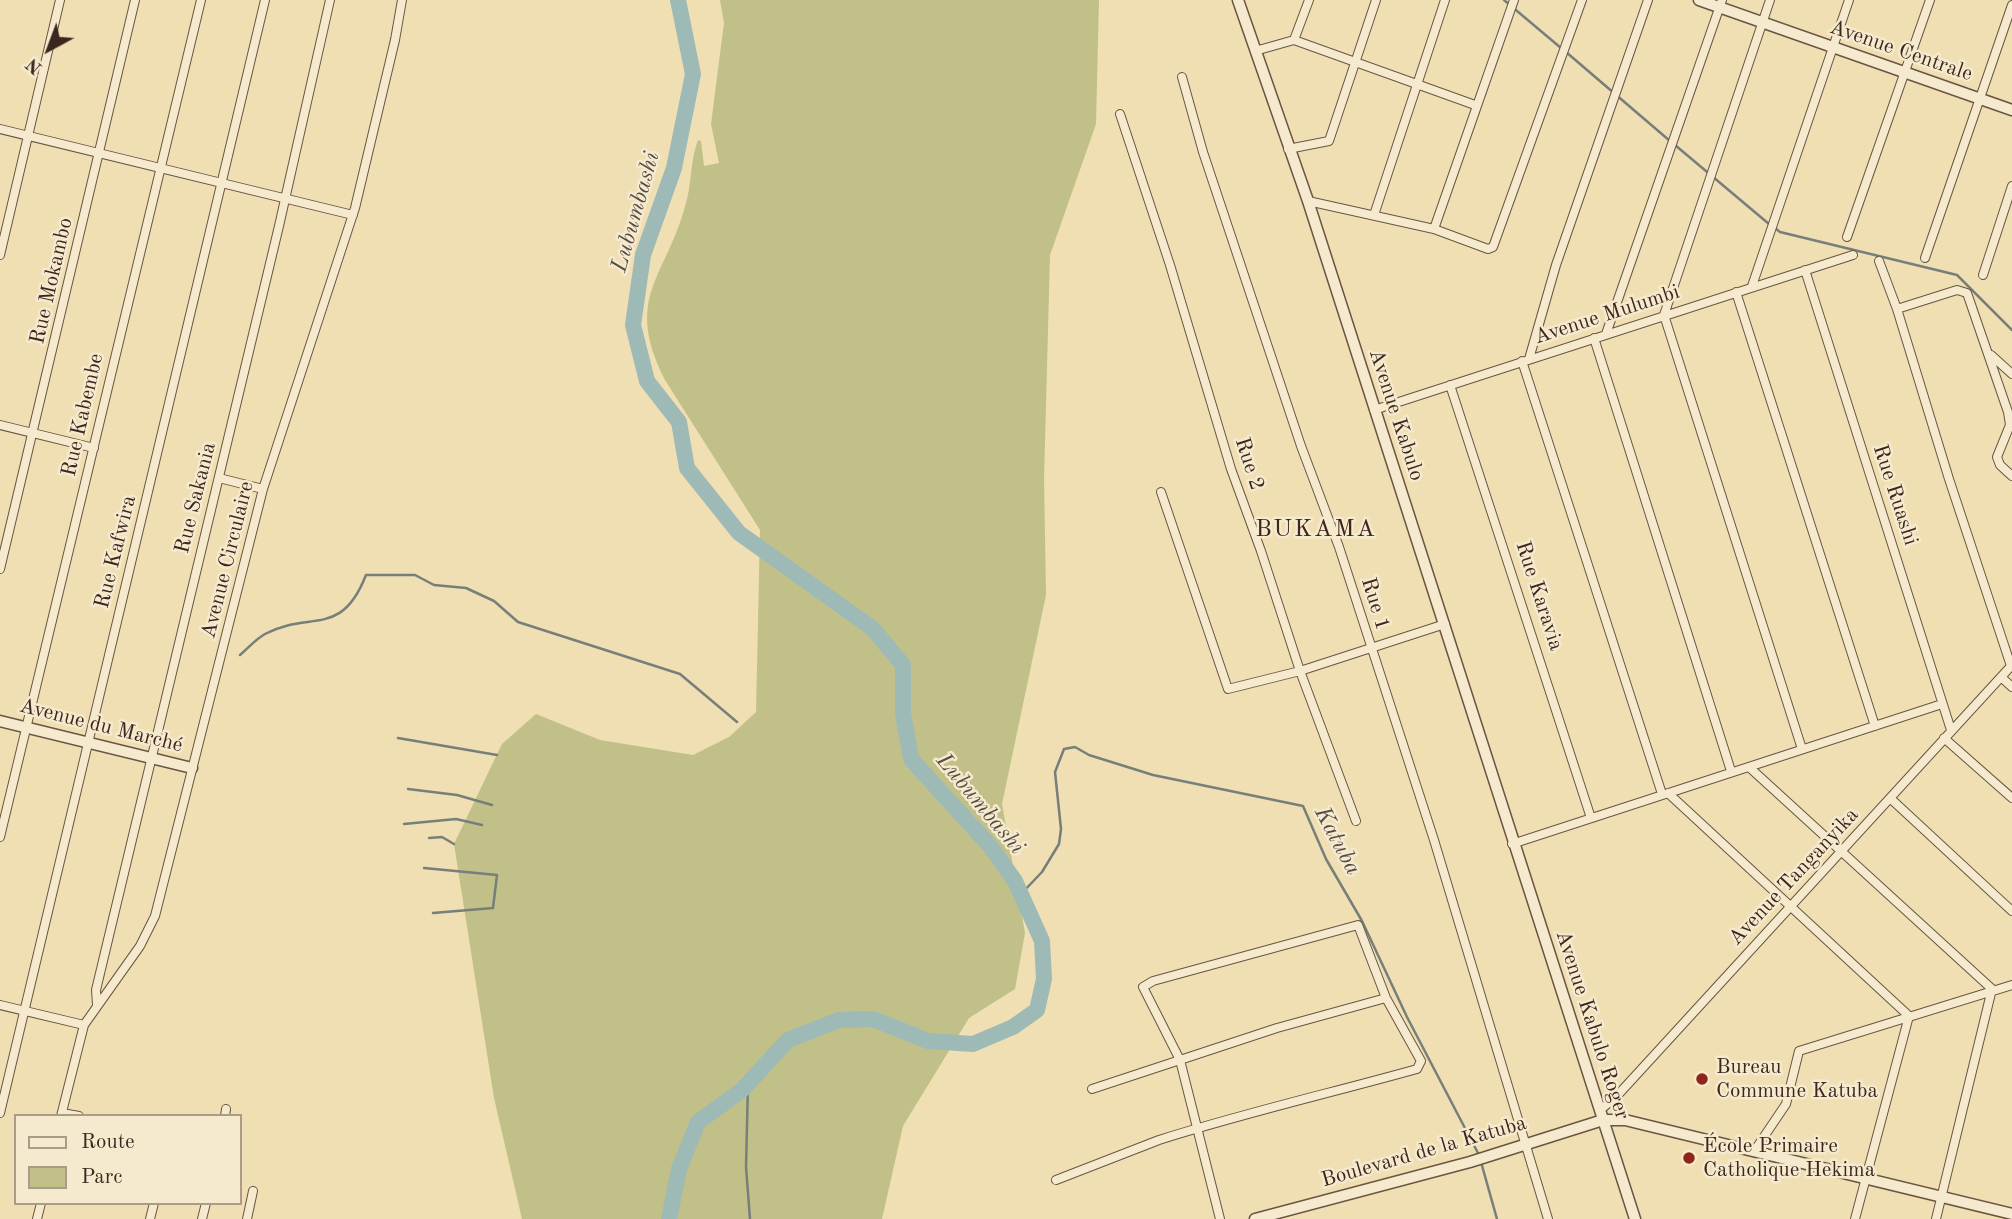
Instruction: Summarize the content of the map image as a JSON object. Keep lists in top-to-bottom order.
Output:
{
  "streets": {
    "street": [
      "Avenue Centrale",
      "Rue Mokambo",
      "Avenue Mulumbi",
      "Rue Kabembe",
      "Avenue Kabulo",
      "Rue 2",
      "Rue Ruashi",
      "Rue Sakania",
      "Rue Kafwira",
      "Avenue Circulaire",
      "Rue Karavia",
      "Rue 1",
      "Avenue du Marché",
      "Avenue Tanganyika",
      "Avenue Kabulo Roger",
      "Boulevard de la Katuba"
    ]
  },
  "crossings": [
    ["Avenue Mulumbi", "Avenue Kabulo"],
    ["Avenue Mulumbi", "Rue Ruashi"],
    ["Avenue Mulumbi", "Rue Karavia"],
    ["Rue Kabembe", "Avenue du Marché"],
    ["Avenue Kabulo", "Avenue Kabulo Roger"],
    ["Rue Ruashi", "Avenue Tanganyika"],
    ["Rue Sakania", "Avenue Circulaire"],
    ["Rue Sakania", "Avenue du Marché"],
    ["Rue Kafwira", "Avenue du Marché"],
    ["Avenue Circulaire", "Avenue du Marché"],
    ["Rue 1", "Boulevard de la Katuba"],
    ["Avenue Tanganyika", "Avenue Kabulo Roger"],
    ["Avenue Tanganyika", "Boulevard de la Katuba"],
    ["Avenue Kabulo Roger", "Boulevard de la Katuba"]
  ],
  "districts": ["BUKAMA"],
  "water": ["Lubumbashi", "Katuba"],
  "places": ["Bureau Commune Katuba", "École Primaire Catholique Hekima"],
  "legend": ["Route", "Parc"],
  "north": "bottom left"
}
